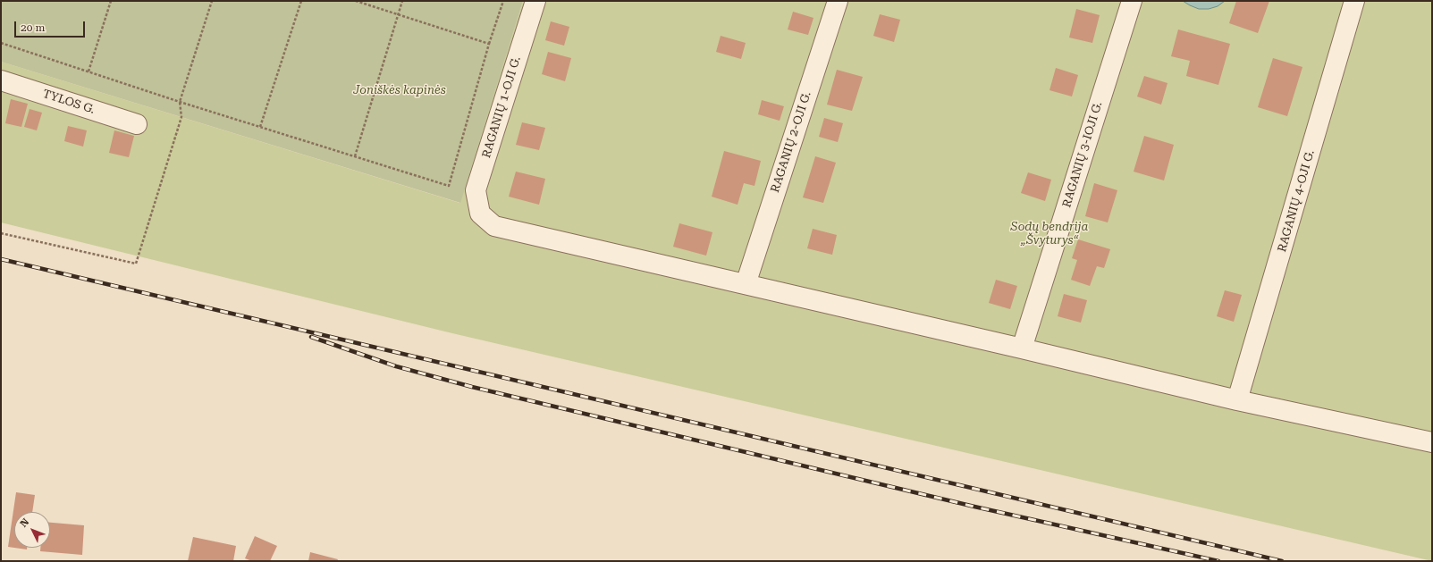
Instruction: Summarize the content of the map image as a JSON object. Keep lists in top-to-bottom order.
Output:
{
  "streets": {
    "street": [
      "TYLOS G.",
      "RAGANIŲ 1-OJI G.",
      "RAGANIŲ 2-OJI G.",
      "RAGANIŲ 3-IOJI G.",
      "RAGANIŲ 4-OJI G."
    ]
  },
  "crossings": [
    ["RAGANIŲ 1-OJI G.", "RAGANIŲ 2-OJI G."]
  ],
  "parks": ["Joniškės kapinės", "Sodų bendrija „Švyturys“"],
  "scale_bar": "20 m",
  "north": "top left"
}
